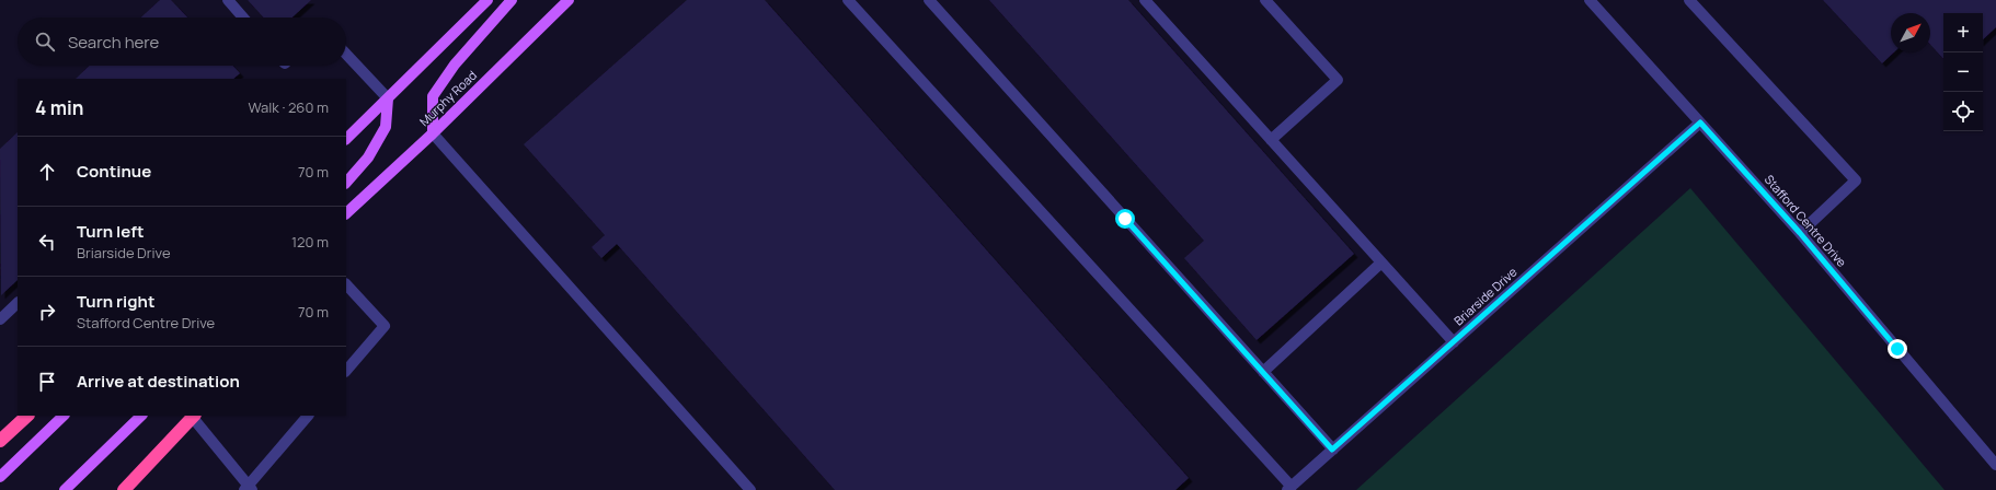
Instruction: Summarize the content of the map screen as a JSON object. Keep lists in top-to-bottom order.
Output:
{
  "streets": {
    "main road": ["Murphy Road"],
    "street": ["Stafford Centre Drive", "Briarside Drive"]
  },
  "crossings": [
    ["Stafford Centre Drive", "Briarside Drive"]
  ],
  "north": "top right",
  "page": {
    "map_buttons": ["+", "−"],
    "search": "Search here",
    "heading": ["4 min", "Walk · 260 m"],
    "list": [
      ["Continue", "70 m"],
      ["Turn left", "Briarside Drive", "120 m"],
      ["Turn right", "Stafford Centre Drive", "70 m"],
      "Arrive at destination"
    ]
  }
}
